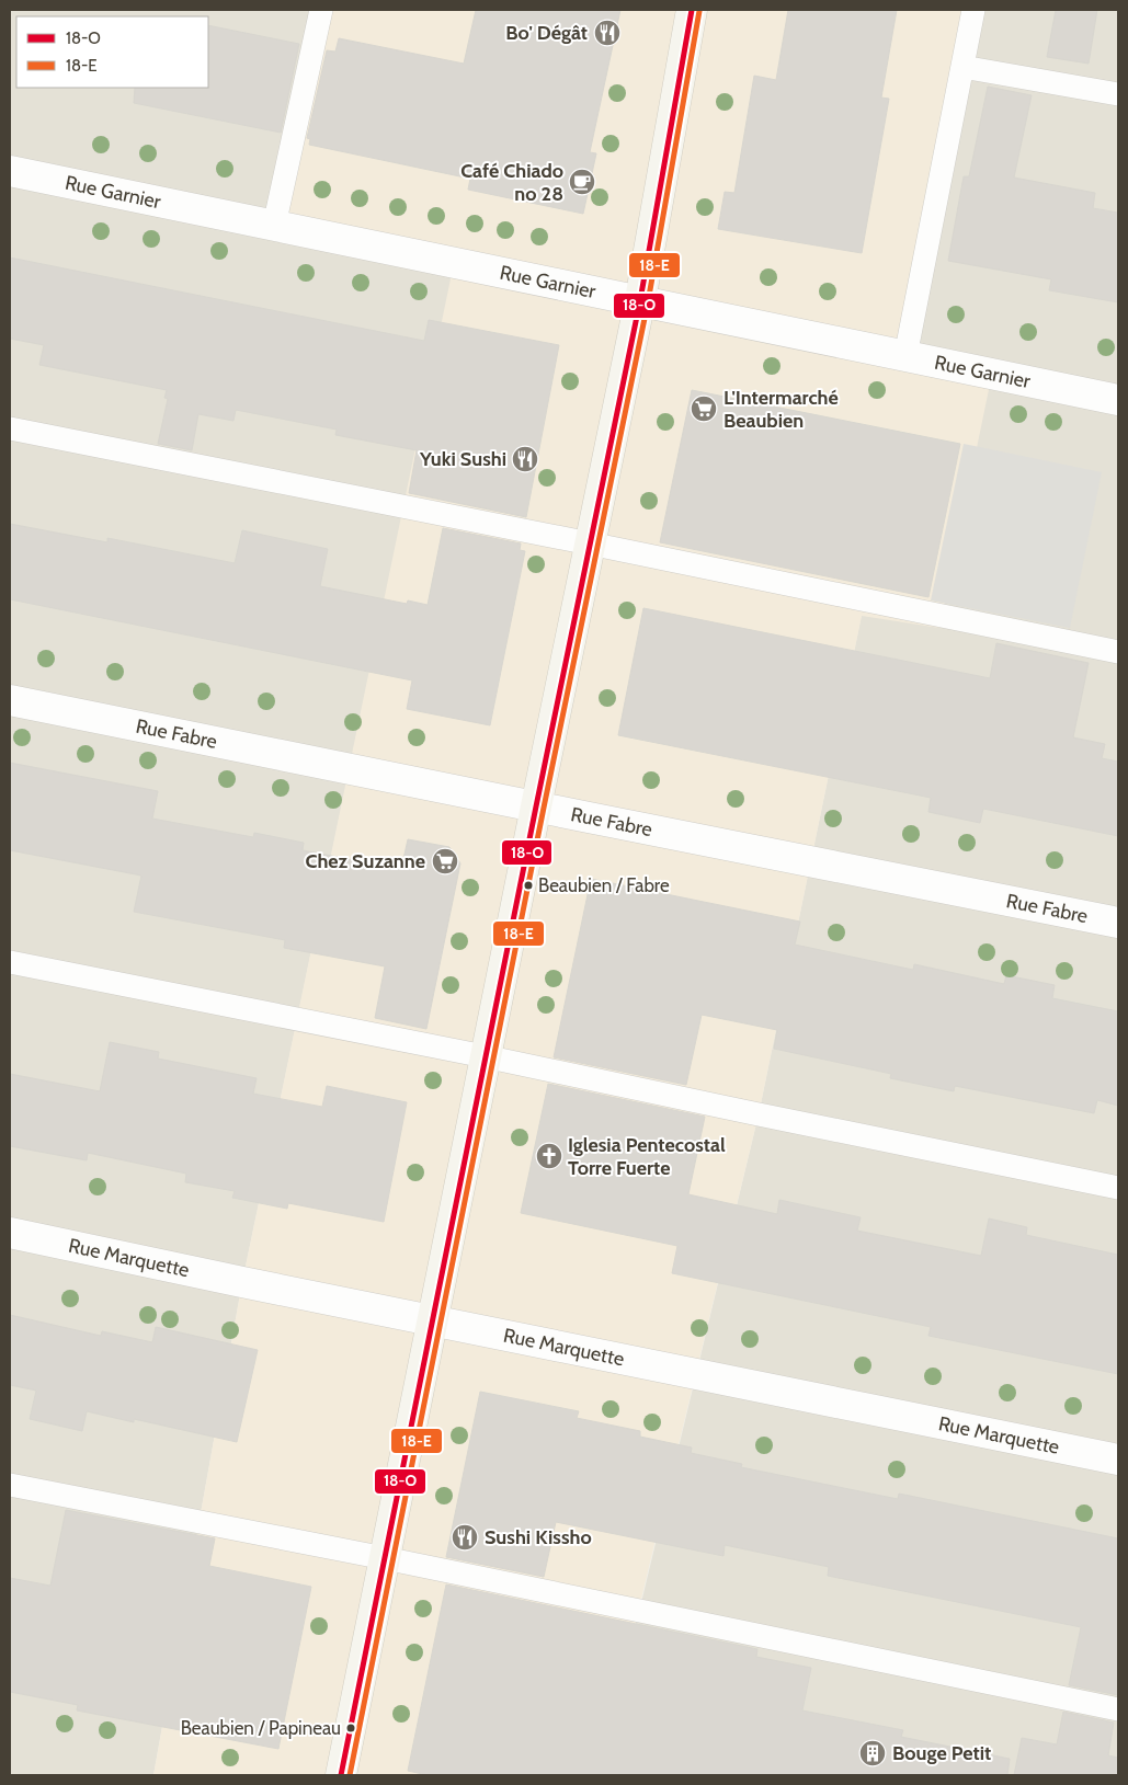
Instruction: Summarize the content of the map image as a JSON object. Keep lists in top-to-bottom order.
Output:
{
  "streets": {
    "street": ["Rue Garnier", "Rue Fabre", "Rue Marquette"]
  },
  "places": {
    "restaurant": ["Bo' Dégât", "Yuki Sushi", "Sushi Kissho"],
    "cafe": ["Café Chiado no 28"],
    "supermarket": ["L'Intermarché Beaubien", "Chez Suzanne"],
    "other": ["Beaubien / Fabre", "Beaubien / Papineau"],
    "church": ["Iglesia Pentecostal Torre Fuerte"],
    "building": ["Bouge Petit"]
  },
  "lines": ["transit line 18-O", "transit line 18-E"],
  "legend": ["18-O", "18-E"]
}
